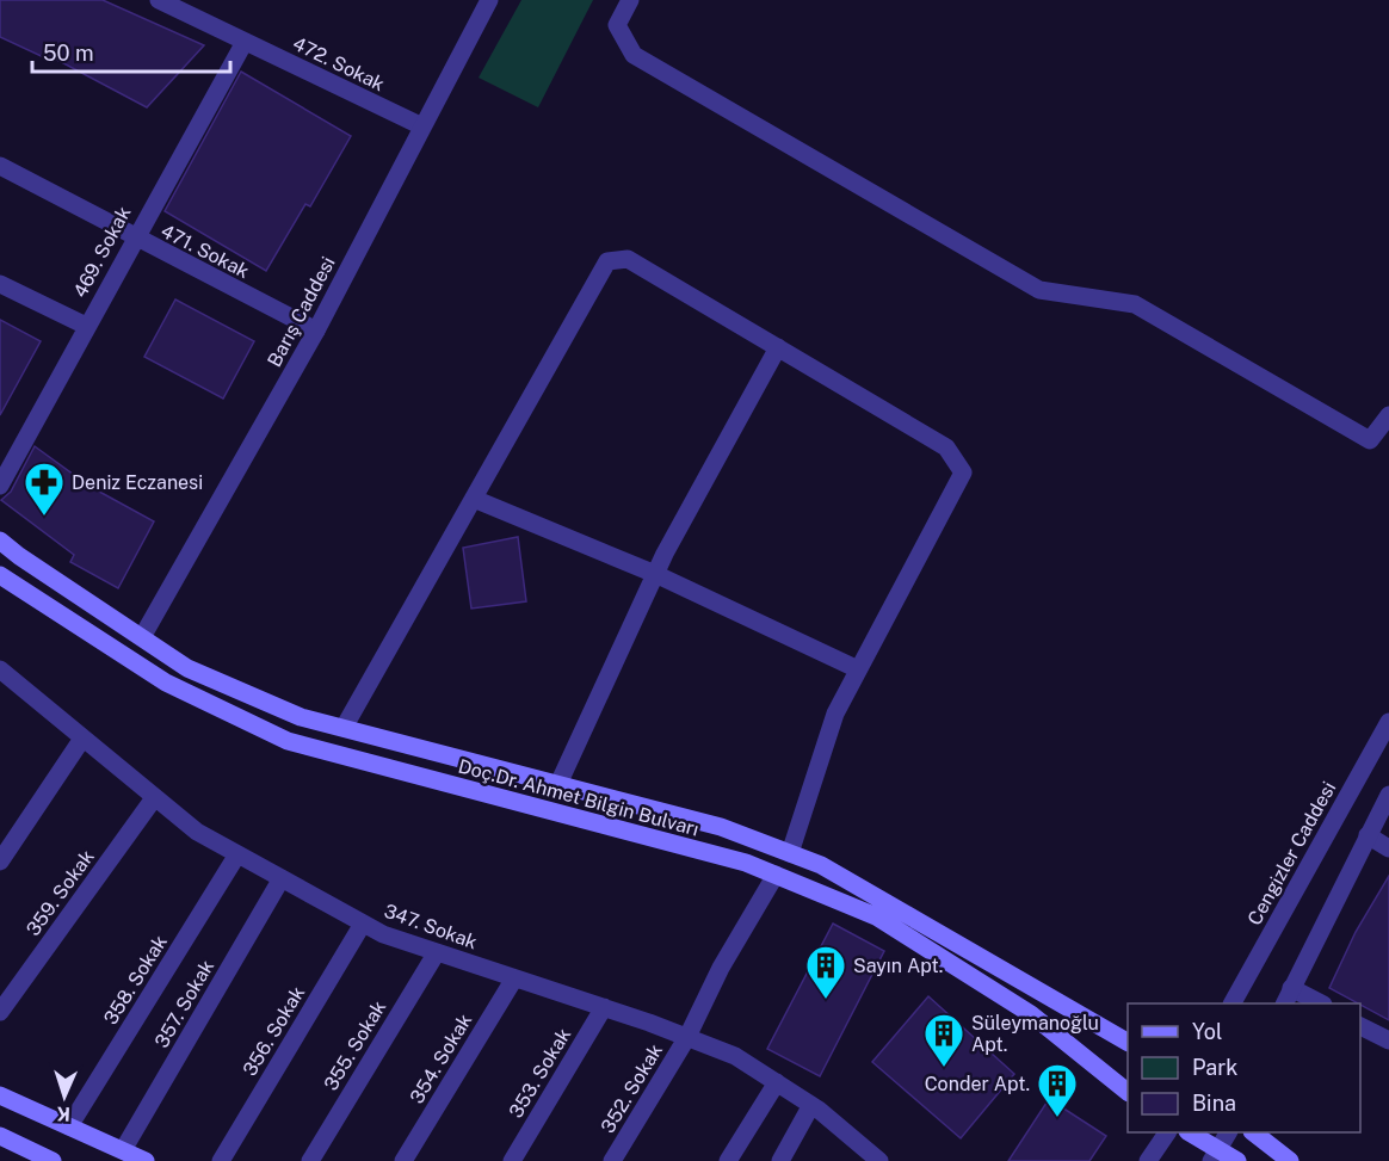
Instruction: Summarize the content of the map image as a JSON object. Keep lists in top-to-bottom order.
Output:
{
  "streets": {
    "main road": ["Doç.Dr. Ahmet Bilgin Bulvarı"],
    "street": [
      "472. Sokak",
      "471. Sokak",
      "469. Sokak",
      "Barış Caddesi",
      "Cengizler Caddesi",
      "359. Sokak",
      "347. Sokak",
      "358. Sokak",
      "357. Sokak",
      "356. Sokak",
      "355. Sokak",
      "354. Sokak",
      "353. Sokak",
      "352. Sokak"
    ]
  },
  "crossings": [
    ["472. Sokak", "469. Sokak"],
    ["472. Sokak", "Barış Caddesi"],
    ["471. Sokak", "469. Sokak"],
    ["471. Sokak", "Barış Caddesi"],
    ["Barış Caddesi", "Doç.Dr. Ahmet Bilgin Bulvarı"],
    ["Doç.Dr. Ahmet Bilgin Bulvarı", "352. Sokak"],
    ["359. Sokak", "347. Sokak"],
    ["347. Sokak", "358. Sokak"],
    ["347. Sokak", "357. Sokak"],
    ["347. Sokak", "356. Sokak"],
    ["347. Sokak", "355. Sokak"],
    ["347. Sokak", "354. Sokak"],
    ["347. Sokak", "353. Sokak"],
    ["347. Sokak", "352. Sokak"]
  ],
  "places": {
    "pharmacy": ["Deniz Eczanesi"],
    "building": ["Sayın Apt.", "Süleymanoğlu Apt.", "Conder Apt."]
  },
  "legend": ["Yol", "Park", "Bina"],
  "scale_bar": "50 m",
  "north": "bottom"
}
